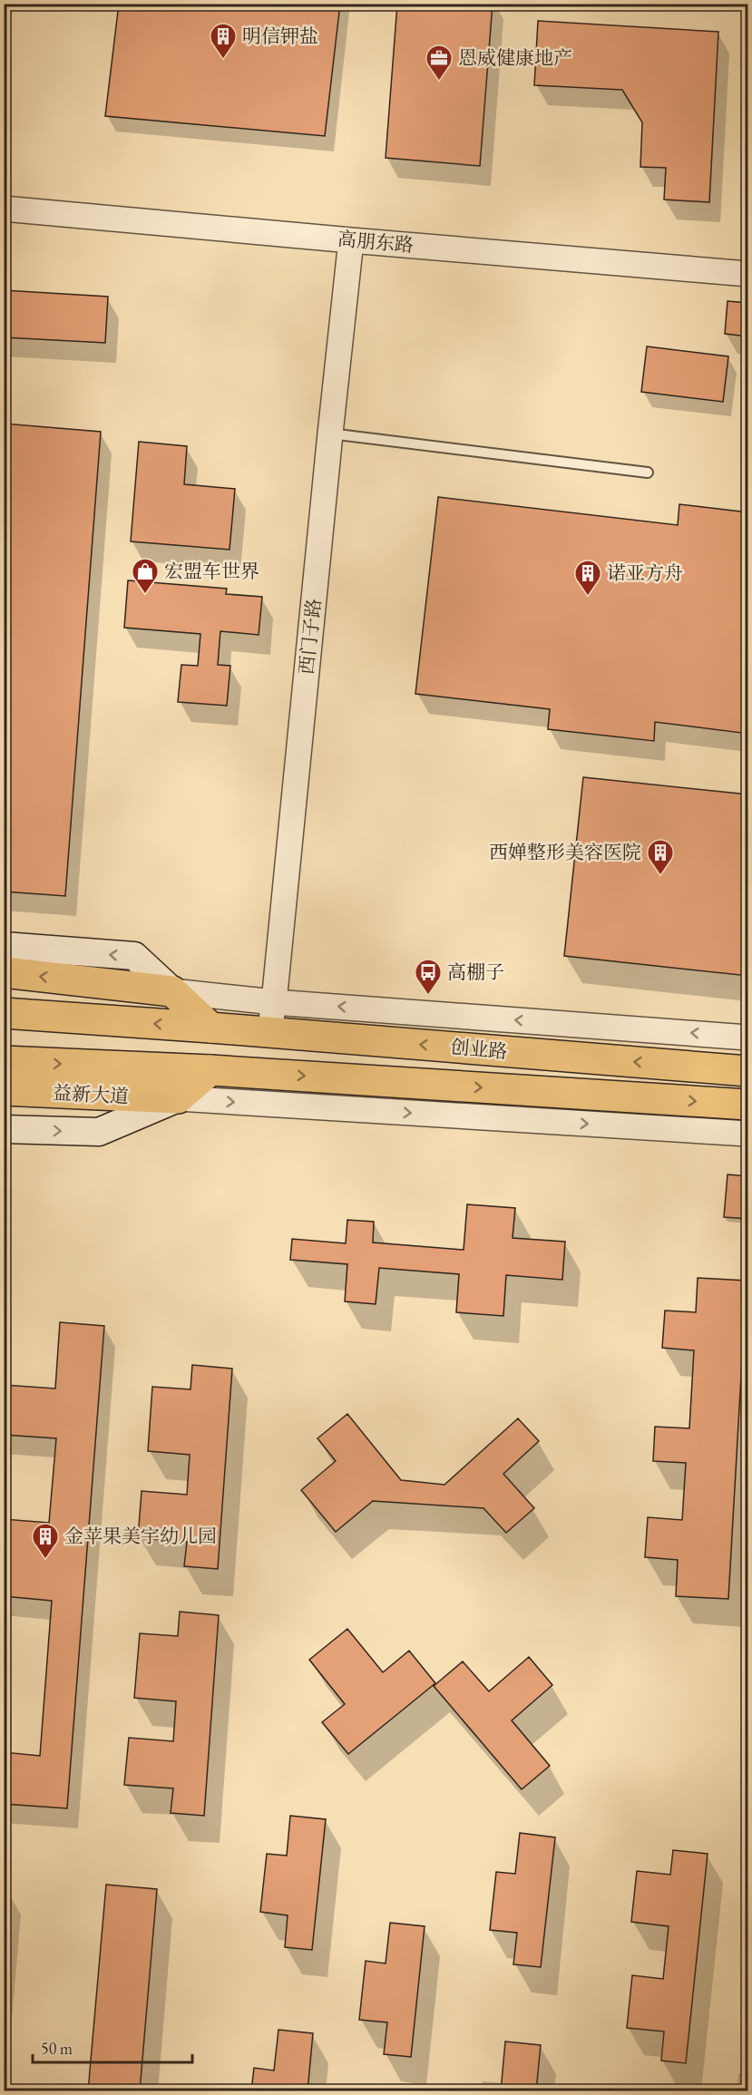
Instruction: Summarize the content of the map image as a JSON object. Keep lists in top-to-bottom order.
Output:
{
  "streets": {
    "main road": ["创业路", "益新大道"],
    "street": ["高朋东路", "西门子路"]
  },
  "crossings": [
    ["高朋东路", "西门子路"],
    ["西门子路", "创业路"]
  ],
  "places": {
    "building": [
      "明信钾盐",
      "诺亚方舟",
      "西婵整形美容医院",
      "金苹果美宇幼儿园"
    ],
    "office": ["恩威健康地产"],
    "shop": ["宏盟车世界"],
    "bus stop": ["高棚子"]
  },
  "scale_bar": "50 m"
}
